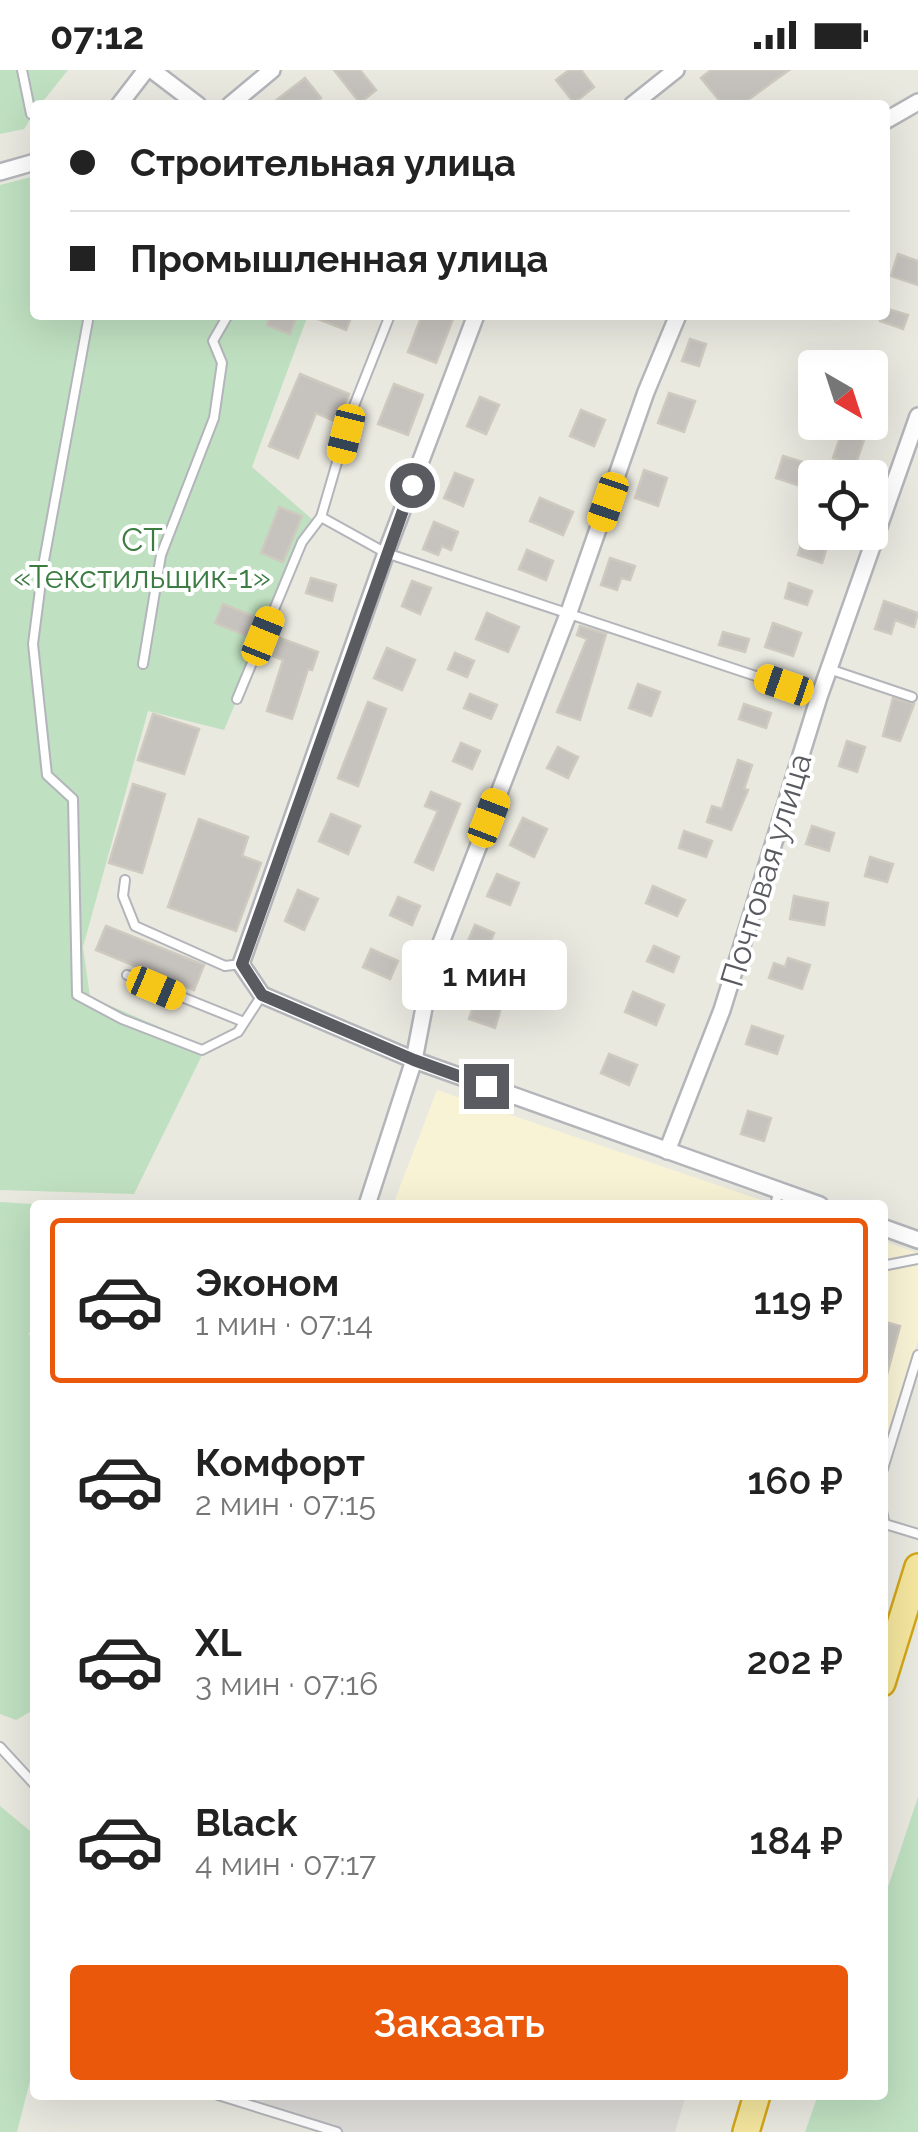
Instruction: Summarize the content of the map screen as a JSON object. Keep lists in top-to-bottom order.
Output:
{
  "streets": {
    "street": ["Почтовая улица"]
  },
  "parks": ["СТ «Текстильщик-1»"],
  "north": "bottom right",
  "page": {
    "status": "07:12",
    "banner": ["Строительная улица", "Промышленная улица"],
    "bubble": "1 мин",
    "list": [
      {
        "name": "Эконом",
        "note": "1 мин · 07:14",
        "value": "119 ₽"
      },
      {
        "name": "Комфорт",
        "note": "2 мин · 07:15",
        "value": "160 ₽"
      },
      {
        "name": "XL",
        "note": "3 мин · 07:16",
        "value": "202 ₽"
      },
      {
        "name": "Black",
        "note": "4 мин · 07:17",
        "value": "184 ₽"
      }
    ],
    "buttons": "Заказать"
  }
}
